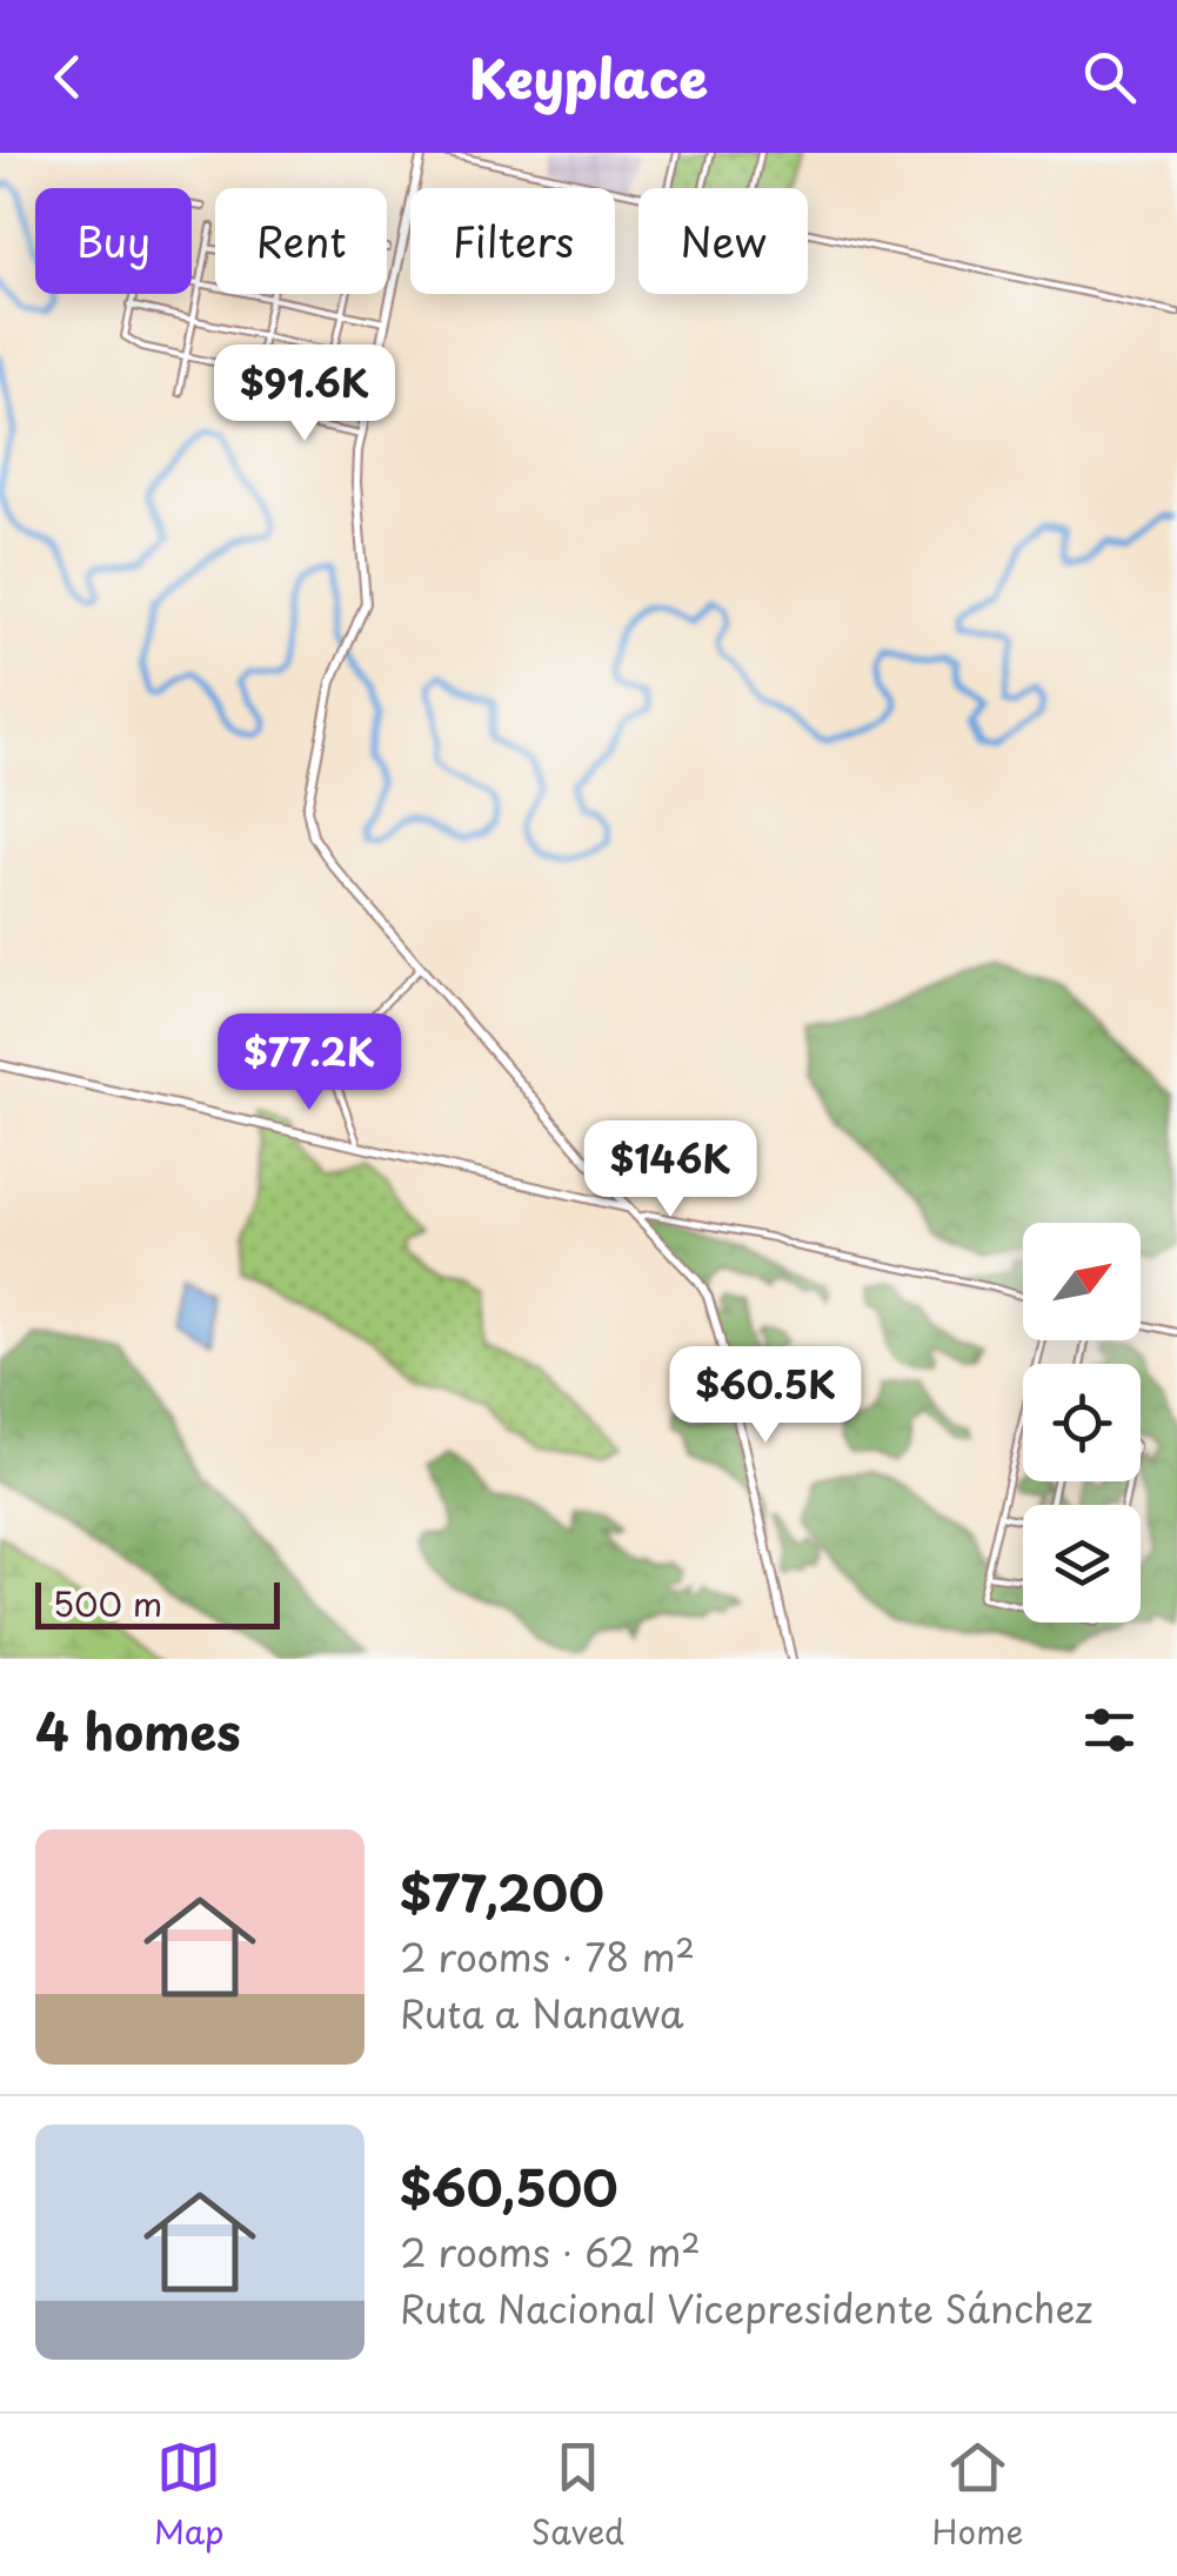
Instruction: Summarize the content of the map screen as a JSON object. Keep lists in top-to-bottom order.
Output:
{
  "scale_bar": "500 m",
  "north": "top right",
  "page": {
    "header": "Keyplace",
    "chip": [
      "Buy",
      "Rent",
      "Filters",
      "New"
    ],
    "price": [
      "$91.6K",
      "$77.2K",
      "$146K",
      "$60.5K"
    ],
    "scale": "500 m",
    "heading": "4 homes",
    "list": [
      {
        "name": "$77,200",
        "note": "2 rooms · 78 m² · Ruta a Nanawa"
      },
      {
        "name": "$60,500",
        "note": "2 rooms · 62 m² · Ruta Nacional Vicepresidente Sánchez"
      }
    ],
    "tabs": ["Map", "Saved", "Home"]
  }
}
